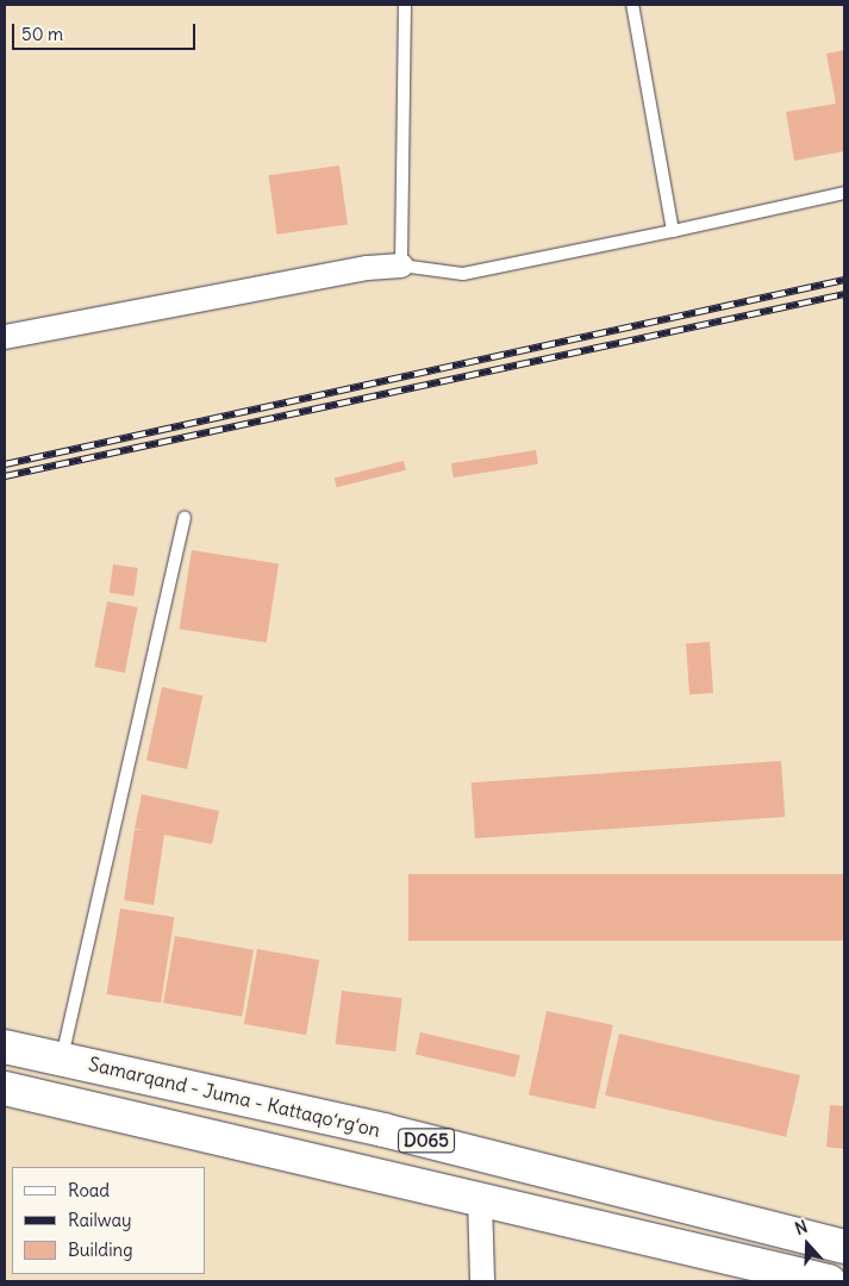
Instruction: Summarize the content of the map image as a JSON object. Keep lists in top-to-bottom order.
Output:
{
  "streets": {
    "main road": ["Samarqand - Juma - Kattaqo‘rg‘on", "D065"]
  },
  "legend": ["Road", "Railway", "Building"],
  "scale_bar": "50 m",
  "north": "top"
}
